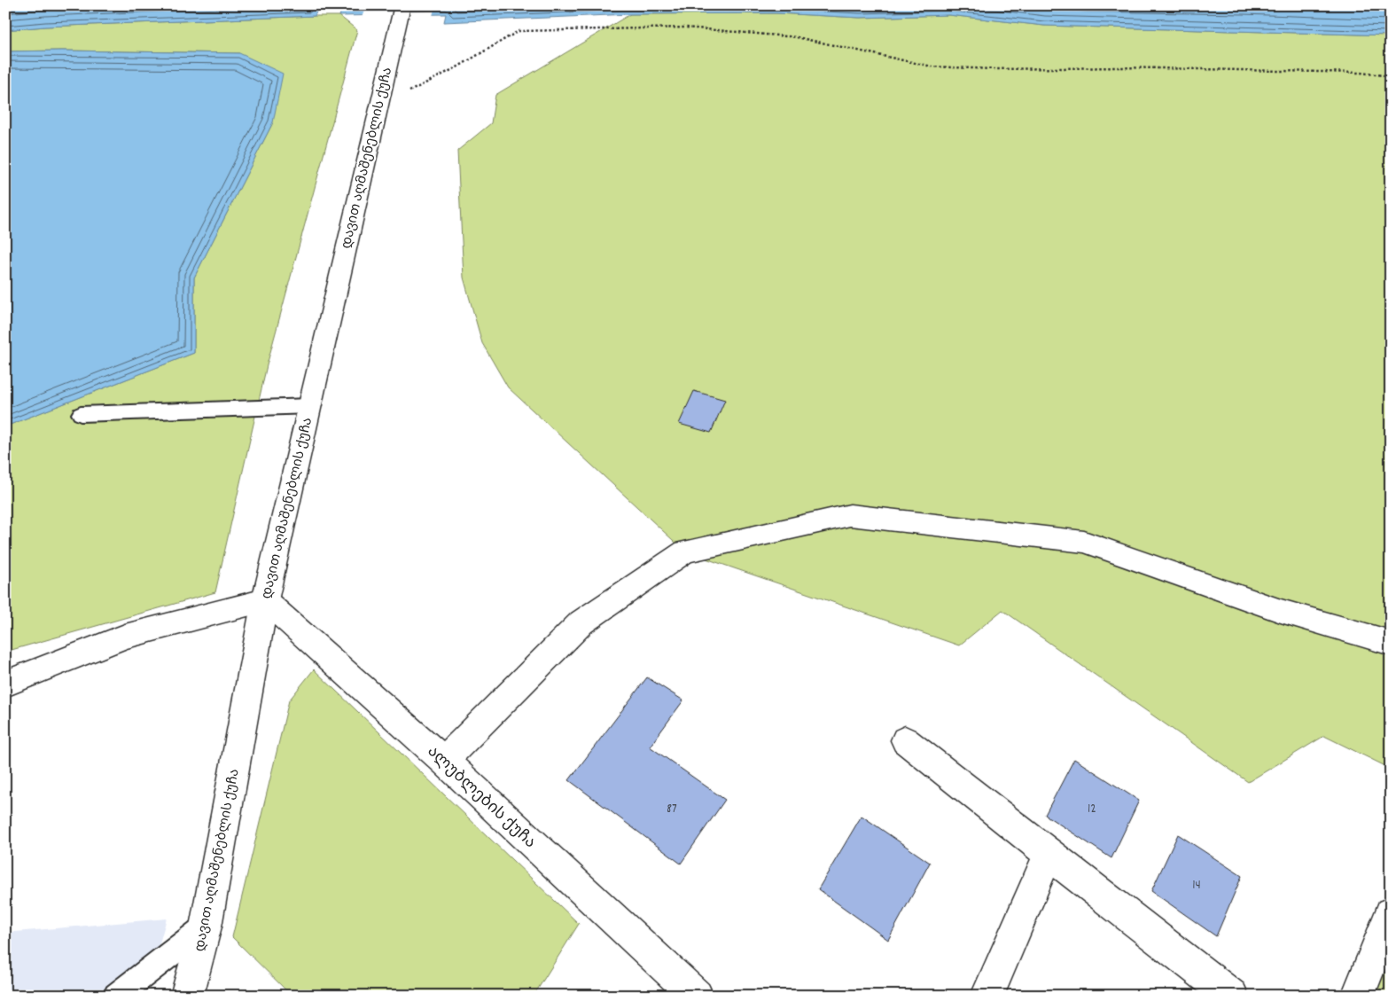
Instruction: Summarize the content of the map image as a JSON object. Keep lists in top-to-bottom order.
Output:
{
  "streets": {
    "street": ["დავით აღმაშენებლის ქუჩა", "ალუბლების ქუჩა"]
  },
  "crossings": [
    ["დავით აღმაშენებლის ქუჩა", "ალუბლების ქუჩა"]
  ],
  "house_numbers": ["87", "12", "14"]
}
